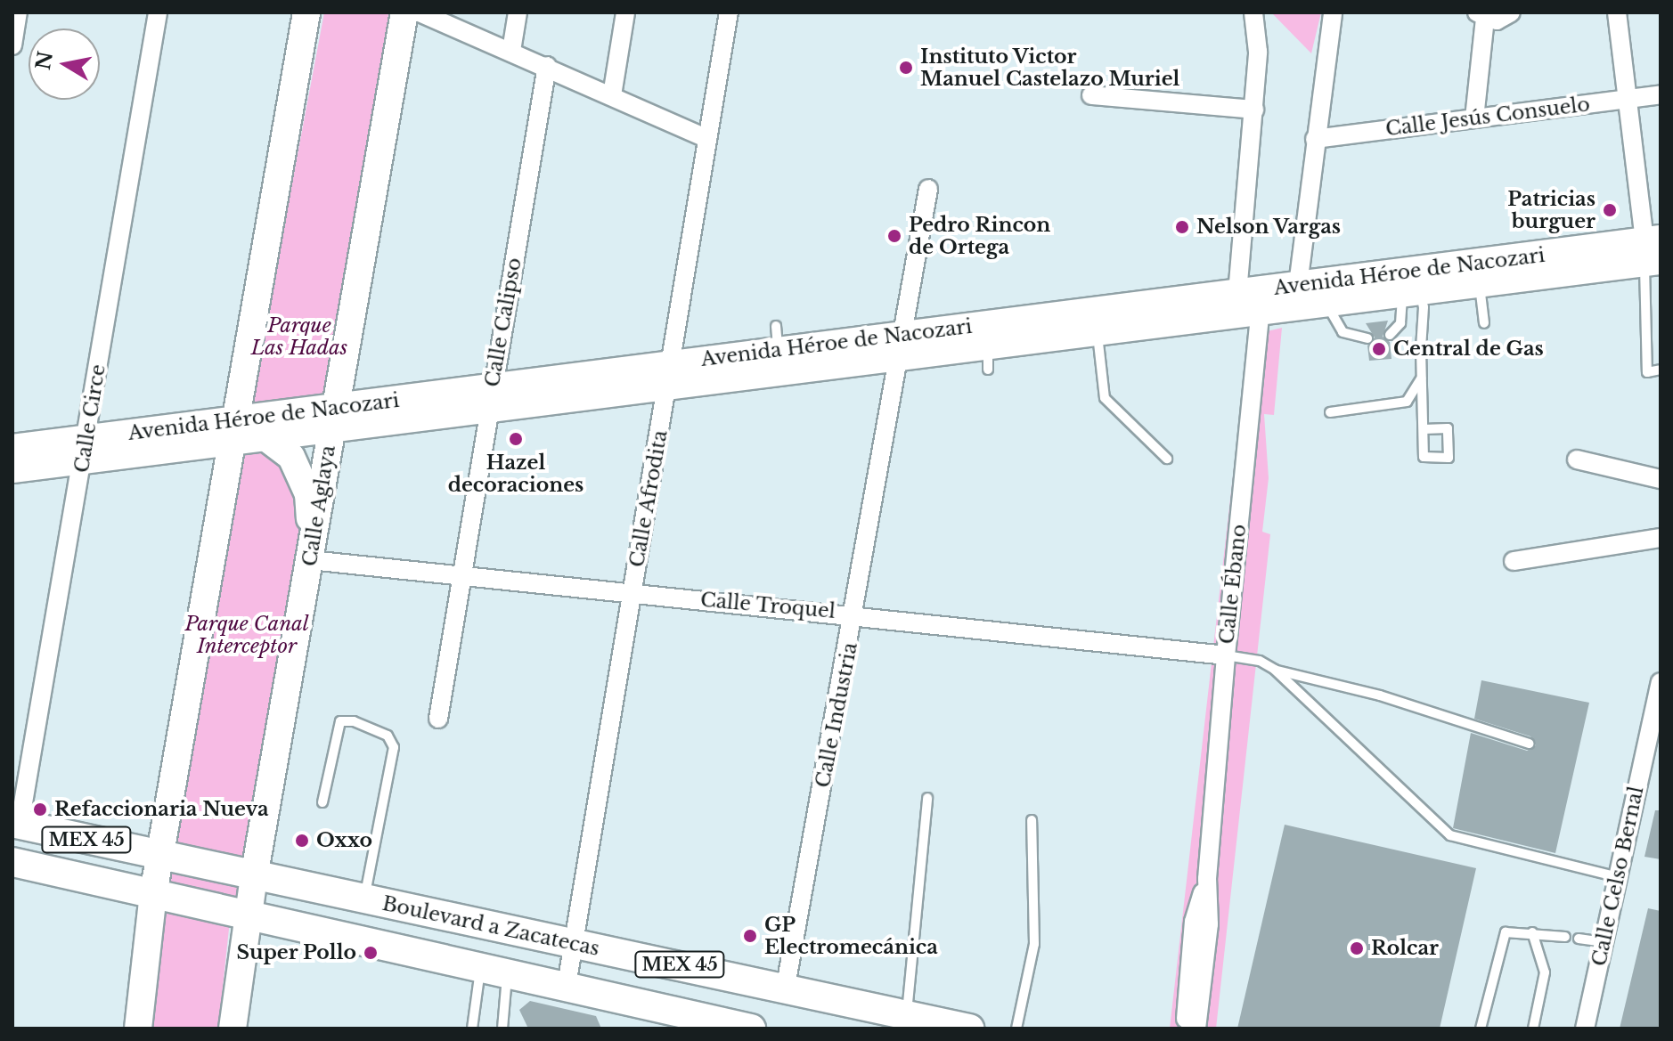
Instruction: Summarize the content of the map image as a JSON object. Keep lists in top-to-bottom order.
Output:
{
  "streets": {
    "main road": [
      "Avenida Héroe de Nacozari",
      "Calle Aglaya",
      "MEX 45",
      "Boulevard a Zacatecas"
    ],
    "street": [
      "Calle Jesús Consuelo",
      "Calle Calipso",
      "Calle Circe",
      "Calle Afrodita",
      "Calle Ébano",
      "Calle Troquel",
      "Calle Industria",
      "Calle Celso Bernal"
    ]
  },
  "crossings": [
    ["Avenida Héroe de Nacozari", "Calle Calipso"],
    ["Avenida Héroe de Nacozari", "Calle Circe"],
    ["Avenida Héroe de Nacozari", "Calle Afrodita"],
    ["Avenida Héroe de Nacozari", "Calle Aglaya"],
    ["Avenida Héroe de Nacozari", "Calle Ébano"],
    ["Avenida Héroe de Nacozari", "Calle Industria"],
    ["Calle Calipso", "Calle Troquel"],
    ["Calle Circe", "Boulevard a Zacatecas"],
    ["Calle Afrodita", "Calle Troquel"],
    ["Calle Afrodita", "Boulevard a Zacatecas"],
    ["Calle Aglaya", "Calle Troquel"],
    ["Calle Aglaya", "Boulevard a Zacatecas"],
    ["Calle Ébano", "Calle Troquel"],
    ["Calle Troquel", "Calle Industria"],
    ["Calle Industria", "Boulevard a Zacatecas"]
  ],
  "parks": ["Parque Las Hadas", "Parque Canal Interceptor"],
  "places": [
    "Instituto Victor Manuel Castelazo Muriel",
    "Patricias burguer",
    "Nelson Vargas",
    "Pedro Rincon de Ortega",
    "Central de Gas",
    "Hazel decoraciones",
    "Refaccionaria Nueva",
    "Oxxo",
    "GP Electromecánica",
    "Rolcar",
    "Super Pollo"
  ],
  "north": "left"
}
